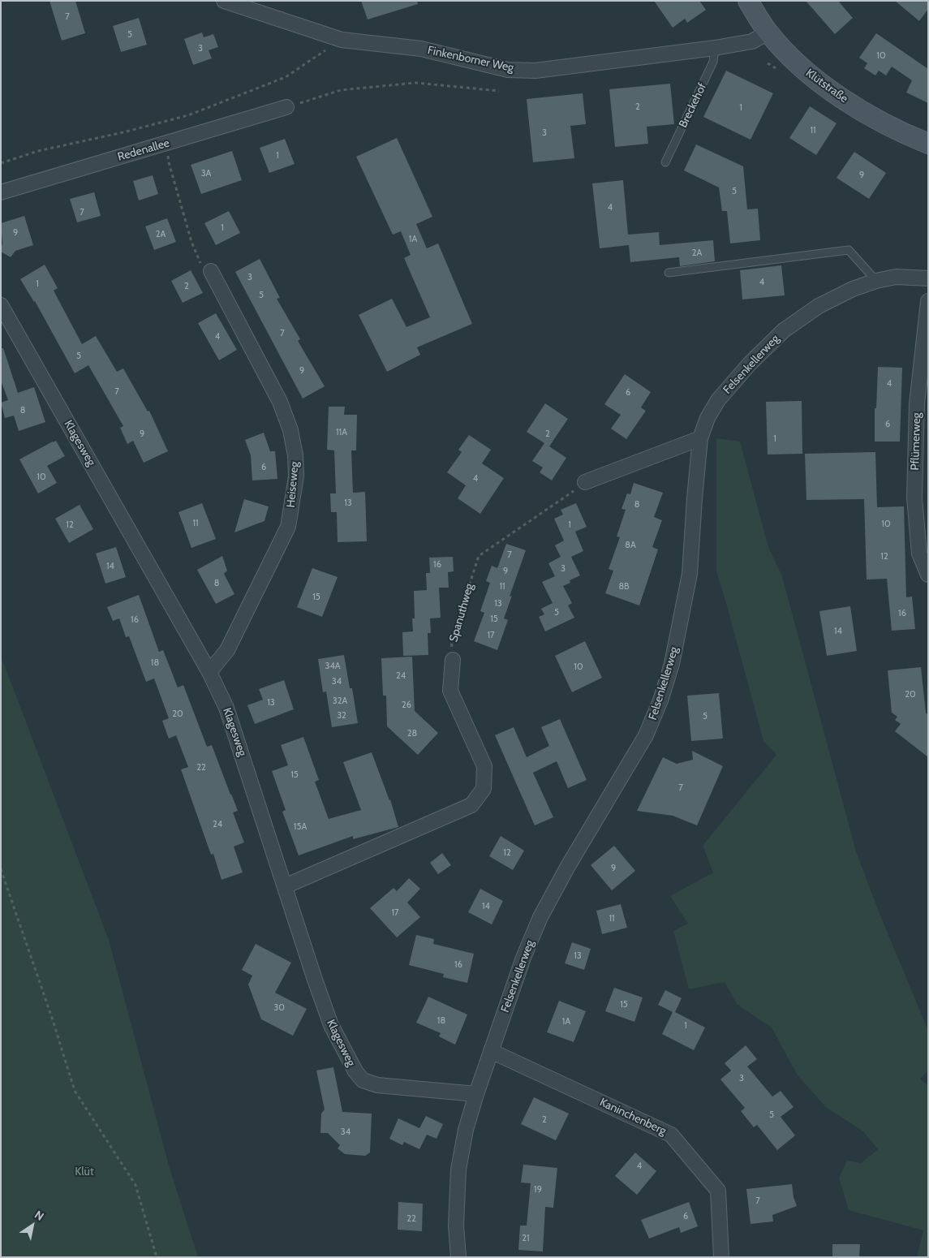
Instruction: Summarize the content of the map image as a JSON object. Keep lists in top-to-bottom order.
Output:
{
  "streets": {
    "main road": ["Klütstraße"],
    "street": [
      "Finkenborner Weg",
      "Redenallee",
      "Felsenkellerweg",
      "Pflümerweg",
      "Klagesweg",
      "Heiseweg",
      "Kaninchenberg"
    ],
    "lane": ["Breckehof"],
    "path": ["Spanuthweg"]
  },
  "crossings": [
    ["Finkenborner Weg", "Klütstraße"],
    ["Finkenborner Weg", "Breckehof"],
    ["Felsenkellerweg", "Klagesweg"],
    ["Felsenkellerweg", "Kaninchenberg"],
    ["Klagesweg", "Heiseweg"]
  ],
  "parks": ["Klüt"],
  "house_numbers": [
    "7",
    "5",
    "3",
    "10",
    "2",
    "1",
    "11",
    "3",
    "1",
    "3A",
    "9",
    "5",
    "4",
    "7",
    "1",
    "9",
    "2A",
    "1A",
    "2A",
    "3",
    "4",
    "1",
    "2",
    "5",
    "7",
    "4",
    "5",
    "9",
    "4",
    "7",
    "6",
    "8",
    "6",
    "11A",
    "9",
    "2",
    "1",
    "6",
    "10",
    "4",
    "13",
    "8",
    "11",
    "10",
    "12",
    "1",
    "8A",
    "7",
    "12",
    "16",
    "14",
    "3",
    "9",
    "8",
    "11",
    "8B",
    "15",
    "13",
    "5",
    "16",
    "15",
    "16",
    "14",
    "17",
    "18",
    "34A",
    "10",
    "24",
    "34",
    "20",
    "32A",
    "13",
    "26",
    "20",
    "32",
    "5",
    "28",
    "22",
    "15",
    "7",
    "24",
    "15A",
    "12",
    "9",
    "14",
    "17",
    "11",
    "13",
    "16",
    "15",
    "30",
    "18",
    "1A",
    "1",
    "3",
    "5",
    "2",
    "34",
    "4",
    "19",
    "7",
    "6",
    "22",
    "21"
  ],
  "north": "top right"
}
